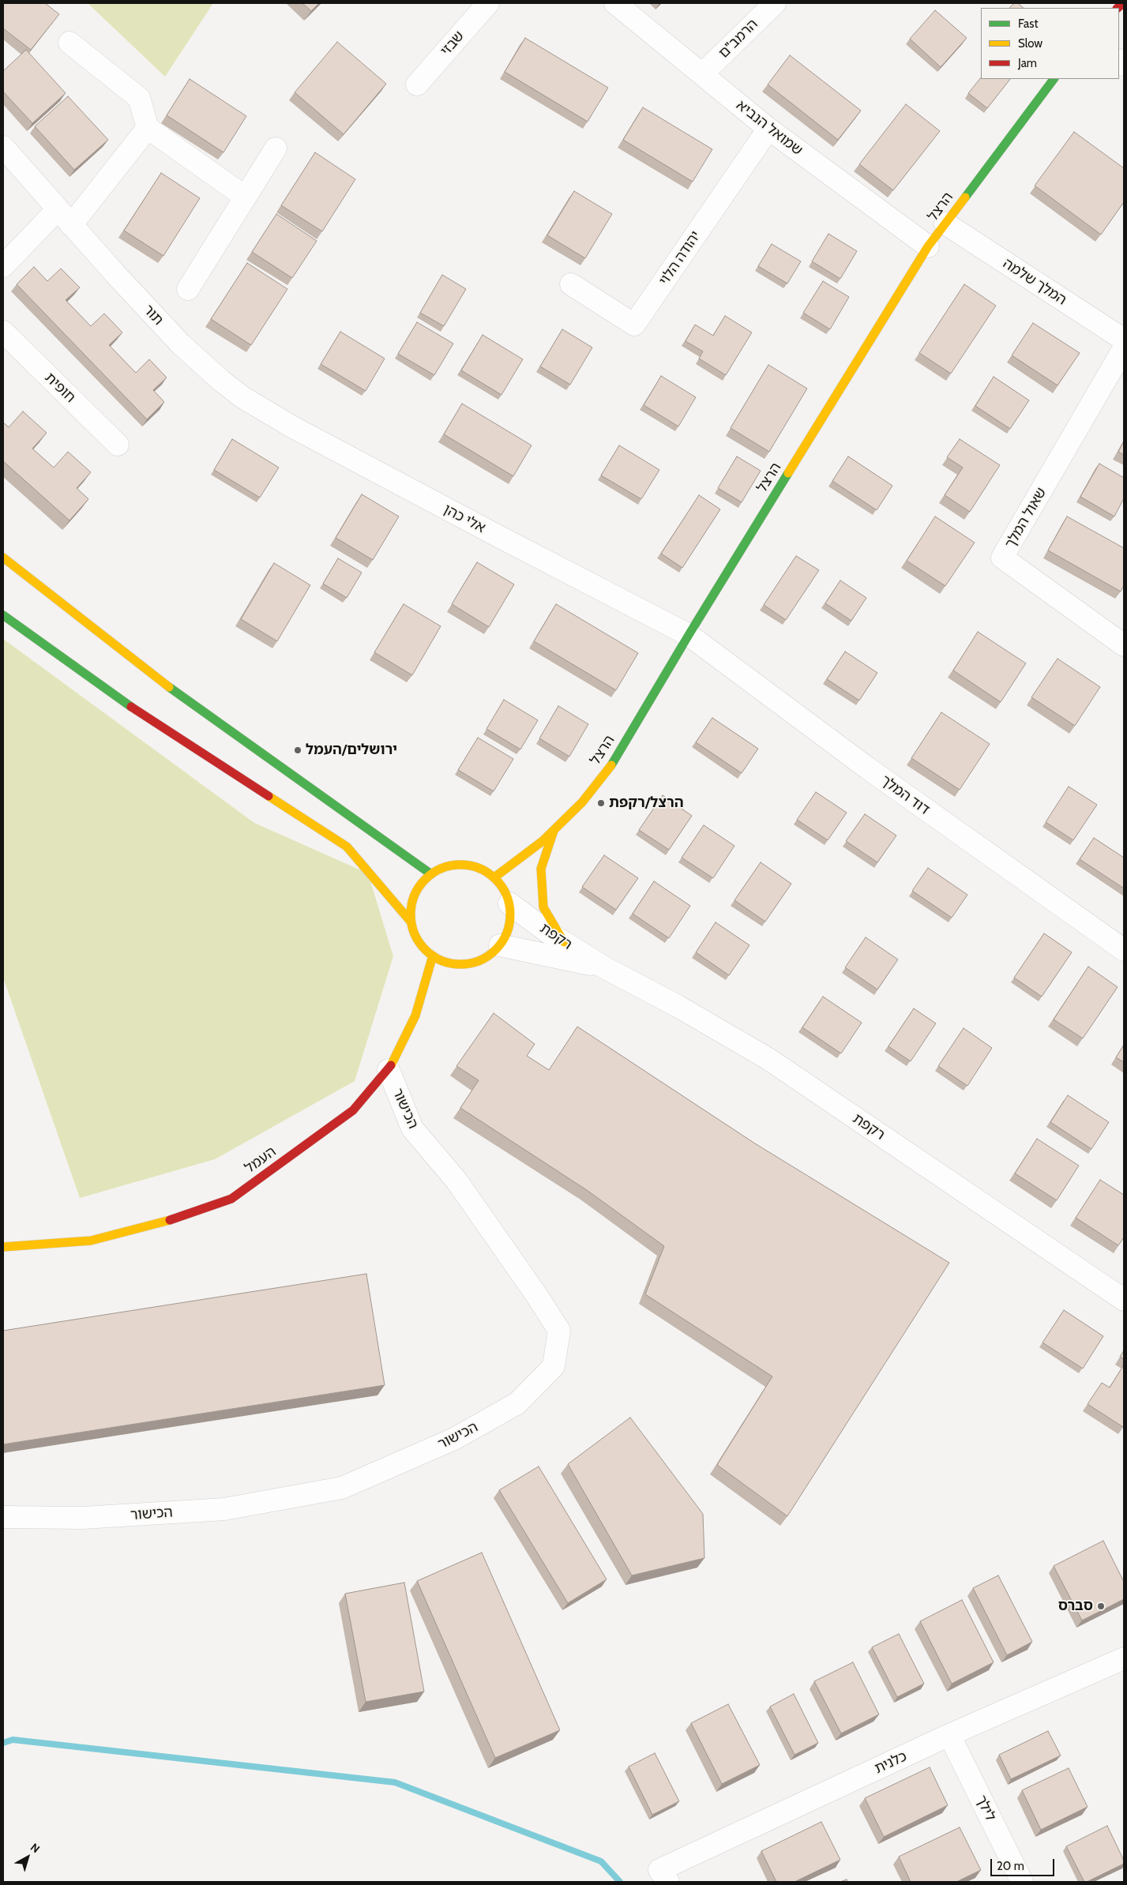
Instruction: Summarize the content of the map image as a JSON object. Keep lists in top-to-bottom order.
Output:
{
  "streets": {
    "street": [
      "הרמב\"ם",
      "שבזי",
      "שמואל הנביא",
      "הרצל",
      "יהודה הלוי",
      "המלך שלמה",
      "תור",
      "חופית",
      "שאול המלך",
      "אלי כהן",
      "דוד המלך",
      "רקפת",
      "הכישור",
      "העמל",
      "כלנית",
      "לילך"
    ]
  },
  "crossings": [
    ["הרמב\"ם", "שמואל הנביא"],
    ["שמואל הנביא", "הרצל"],
    ["שמואל הנביא", "יהודה הלוי"],
    ["הרצל", "המלך שלמה"],
    ["הרצל", "אלי כהן"],
    ["הרצל", "דוד המלך"],
    ["הרצל", "רקפת"],
    ["הרצל", "העמל"],
    ["תור", "אלי כהן"],
    ["אלי כהן", "דוד המלך"],
    ["רקפת", "העמל"],
    ["הכישור", "העמל"],
    ["כלנית", "לילך"]
  ],
  "places": ["ירושלים/העמל", "הרצל/רקפת", "סברס"],
  "legend": ["Fast", "Slow", "Jam"],
  "scale_bar": "20 m",
  "north": "top right"
}
